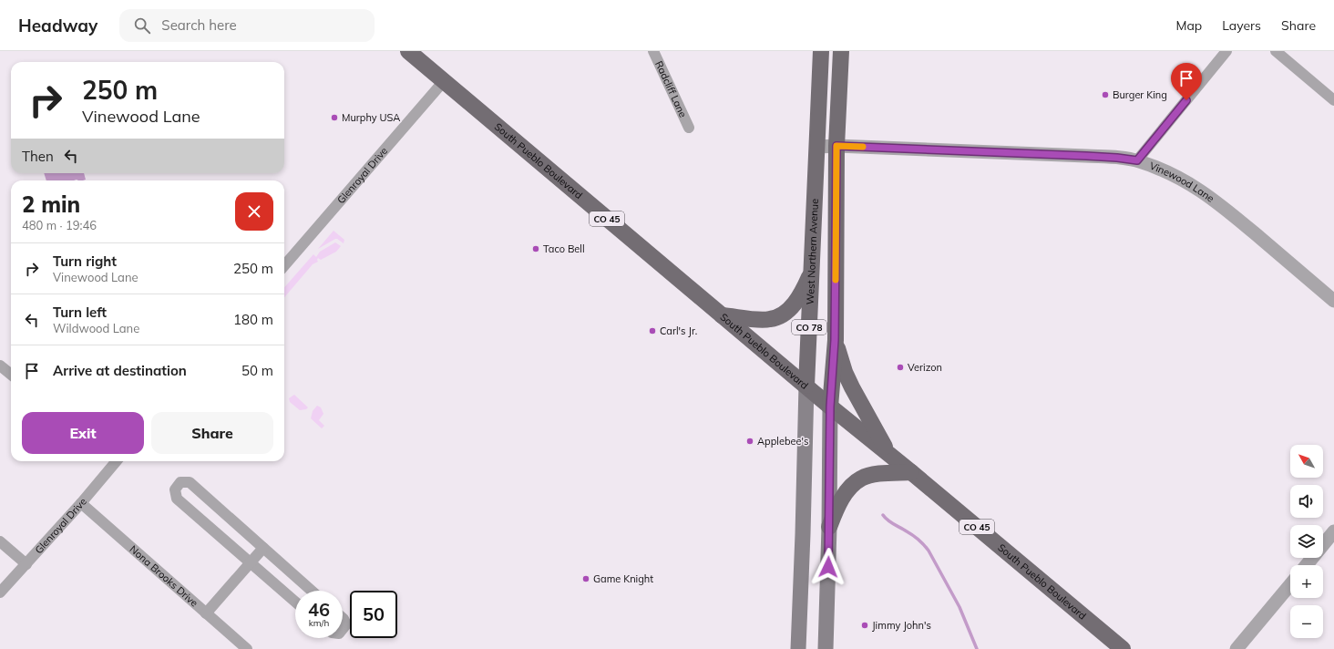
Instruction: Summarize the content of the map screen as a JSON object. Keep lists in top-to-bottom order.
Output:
{
  "streets": {
    "main road": [
      "South Pueblo Boulevard",
      "CO 45",
      "West Northern Avenue",
      "CO 78"
    ],
    "street": [
      "Radcliff Lane",
      "Glenroyal Drive",
      "Vinewood Lane",
      "Nona Brooks Drive"
    ]
  },
  "crossings": [
    ["South Pueblo Boulevard", "Glenroyal Drive"],
    ["South Pueblo Boulevard", "West Northern Avenue"],
    ["Glenroyal Drive", "Nona Brooks Drive"],
    ["Vinewood Lane", "West Northern Avenue"]
  ],
  "places": [
    "Burger King",
    "Murphy USA",
    "Taco Bell",
    "Carl's Jr.",
    "Verizon",
    "Applebee's",
    "Game Knight",
    "Jimmy John's"
  ],
  "north": "top left",
  "page": {
    "header": "Headway",
    "search": "Search here",
    "nav": ["Map", "Layers", "Share"],
    "turn": ["250 m", "Vinewood Lane"],
    "then": "Then",
    "heading": ["2 min", "480 m · 19:46"],
    "list": [
      {
        "name": "Turn right",
        "note": "Vinewood Lane",
        "value": "250 m"
      },
      {
        "name": "Turn left",
        "note": "Wildwood Lane",
        "value": "180 m"
      },
      {
        "name": "Arrive at destination",
        "value": "50 m"
      }
    ],
    "buttons": ["Exit", "Share"],
    "map_buttons": ["+", "−"],
    "speed": "46 km/h",
    "limit": "50"
  }
}
